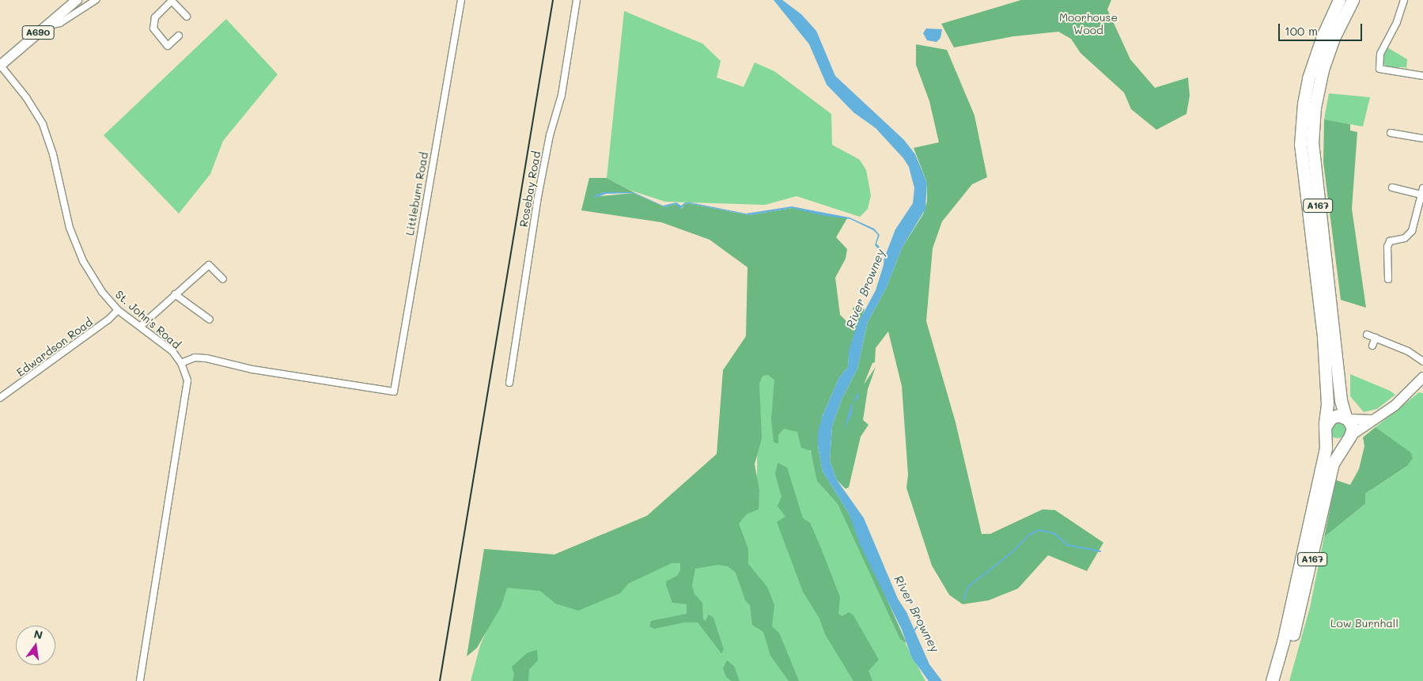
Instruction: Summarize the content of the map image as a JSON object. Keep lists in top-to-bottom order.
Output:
{
  "streets": {
    "highway": ["A167"],
    "main road": ["A690"],
    "street": [
      "Rosebay Road",
      "Littleburn Road",
      "St. John's Road",
      "Edwardson Road"
    ]
  },
  "crossings": [
    ["A690", "St. John's Road"],
    ["Littleburn Road", "St. John's Road"],
    ["St. John's Road", "Edwardson Road"]
  ],
  "water": ["River Browney"],
  "parks": ["Moorhouse Wood", "Low Burnhall"],
  "scale_bar": "100 m",
  "north": "top"
}
